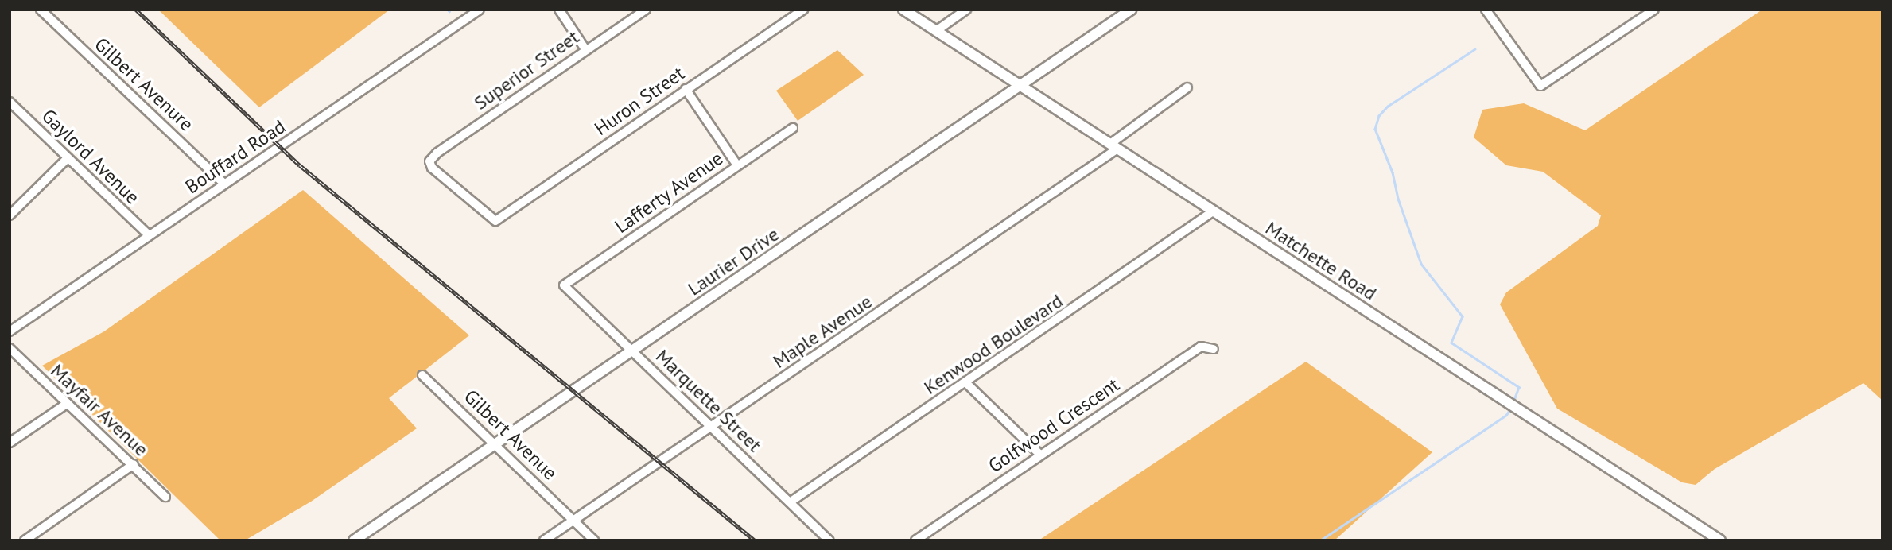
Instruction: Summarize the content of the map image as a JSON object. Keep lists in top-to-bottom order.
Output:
{
  "streets": {
    "street": [
      "Superior Street",
      "Gilbert Avenure",
      "Huron Street",
      "Gaylord Avenue",
      "Bouffard Road",
      "Lafferty Avenue",
      "Matchette Road",
      "Laurier Drive",
      "Maple Avenue",
      "Kenwood Boulevard",
      "Marquette Street",
      "Mayfair Avenue",
      "Golfwood Crescent",
      "Gilbert Avenue"
    ]
  },
  "crossings": [
    ["Superior Street", "Huron Street"],
    ["Gilbert Avenure", "Bouffard Road"],
    ["Gaylord Avenue", "Bouffard Road"],
    ["Lafferty Avenue", "Marquette Street"],
    ["Matchette Road", "Laurier Drive"],
    ["Matchette Road", "Maple Avenue"],
    ["Matchette Road", "Kenwood Boulevard"],
    ["Laurier Drive", "Marquette Street"],
    ["Laurier Drive", "Gilbert Avenue"],
    ["Maple Avenue", "Marquette Street"],
    ["Maple Avenue", "Gilbert Avenue"],
    ["Kenwood Boulevard", "Marquette Street"]
  ]
}
